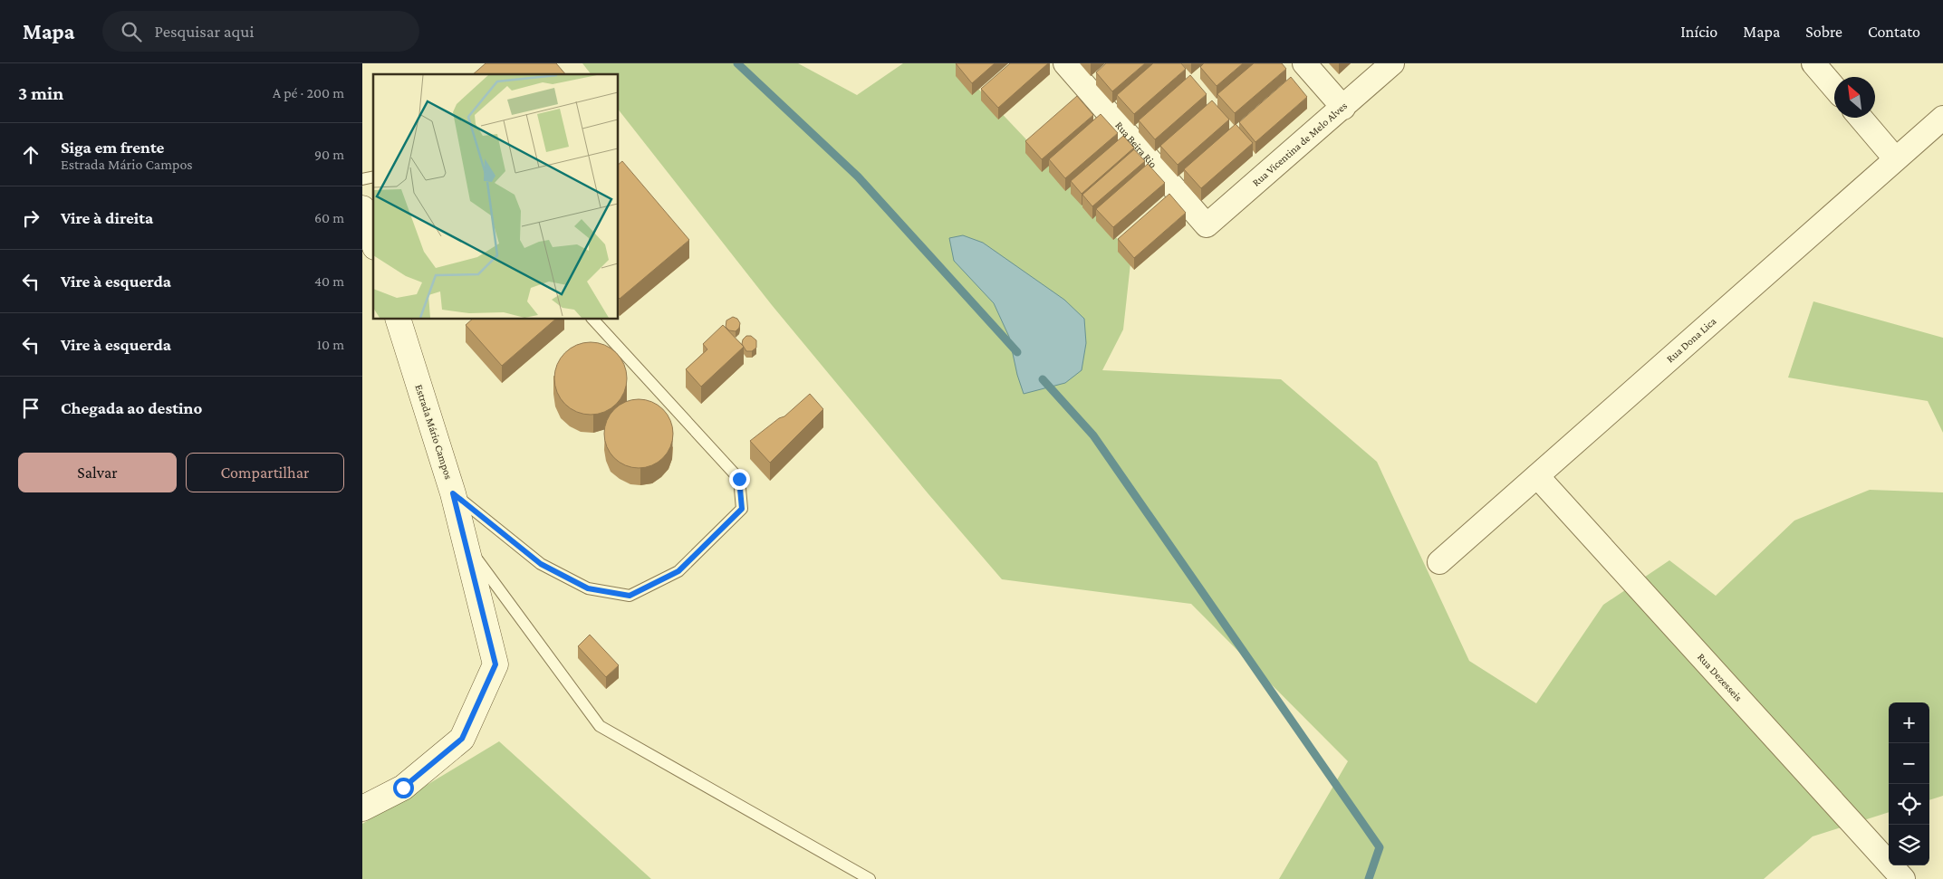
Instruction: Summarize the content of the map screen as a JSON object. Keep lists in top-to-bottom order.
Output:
{
  "streets": {
    "street": [
      "Rua Beira Rio",
      "Rua Vicentina de Melo Alves",
      "Rua Dona Lica",
      "Estrada Mário Campos",
      "Rua Dezesseis"
    ]
  },
  "crossings": [
    ["Rua Beira Rio", "Rua Vicentina de Melo Alves"],
    ["Rua Dona Lica", "Rua Dezesseis"]
  ],
  "north": "top left",
  "page": {
    "header": "Mapa",
    "search": "Pesquisar aqui",
    "nav": [
      "Início",
      "Mapa",
      "Sobre",
      "Contato"
    ],
    "heading": ["3 min", "A pé · 200 m"],
    "list": [
      ["Siga em frente", "Estrada Mário Campos", "90 m"],
      ["Vire à direita", "60 m"],
      ["Vire à esquerda", "40 m"],
      ["Vire à esquerda", "10 m"],
      "Chegada ao destino"
    ],
    "buttons": ["Salvar", "Compartilhar"],
    "map_buttons": ["+", "−"]
  }
}
